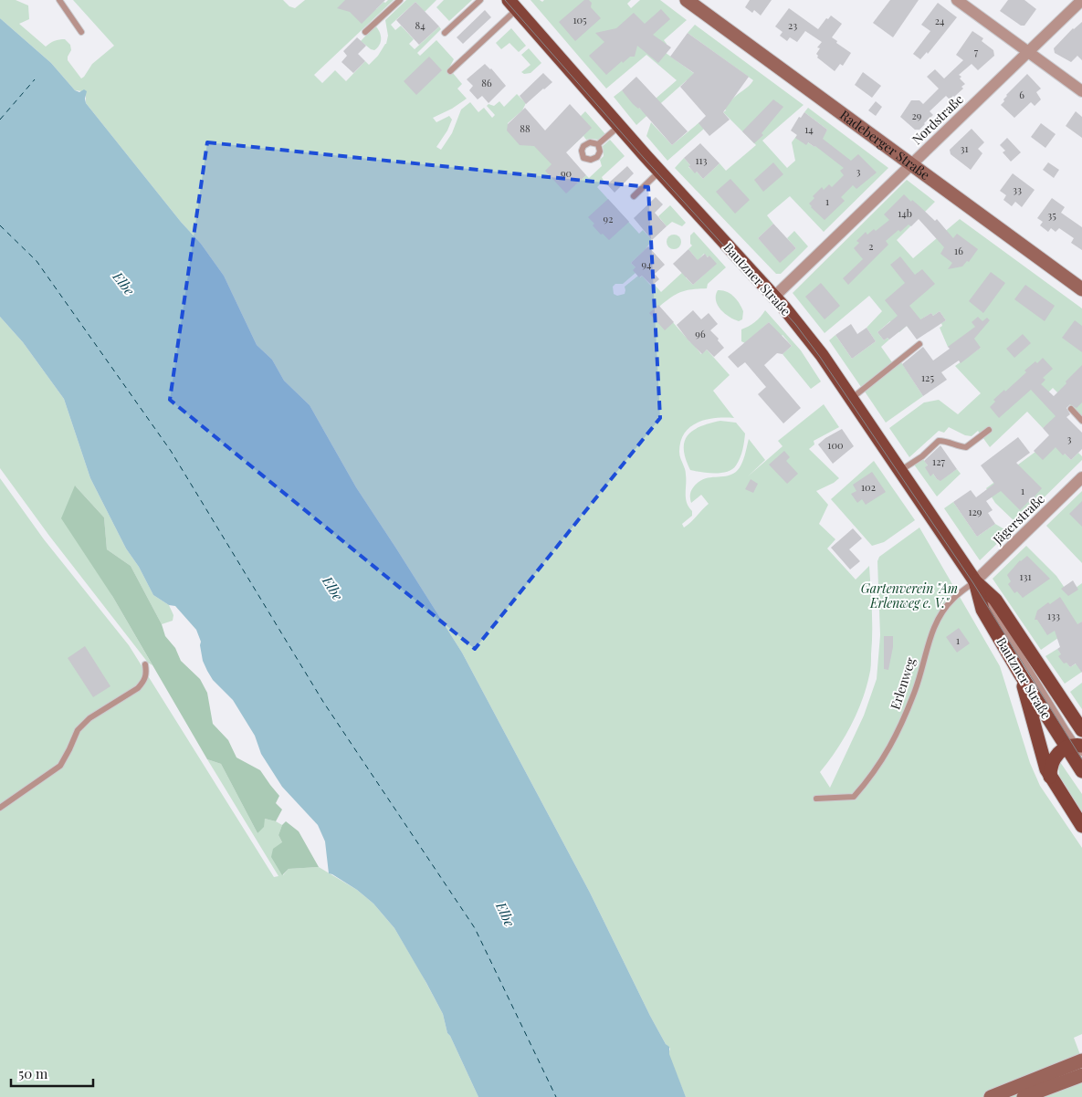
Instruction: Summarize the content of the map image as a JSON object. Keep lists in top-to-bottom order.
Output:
{
  "streets": {
    "main road": ["Bautzner Straße"],
    "street": ["Nordstraße", "Radeberger Straße", "Jägerstraße"],
    "lane": ["Erlenweg"]
  },
  "crossings": [
    ["Nordstraße", "Radeberger Straße"],
    ["Nordstraße", "Bautzner Straße"],
    ["Bautzner Straße", "Jägerstraße"],
    ["Bautzner Straße", "Erlenweg"],
    ["Jägerstraße", "Erlenweg"]
  ],
  "water": ["Elbe"],
  "parks": ["Gartenverein \"Am Erlenweg e. V.\""],
  "house_numbers": [
    "105",
    "24",
    "84",
    "23",
    "7",
    "86",
    "6",
    "29",
    "88",
    "14",
    "31",
    "113",
    "3",
    "90",
    "33",
    "1",
    "14b",
    "35",
    "92",
    "2",
    "16",
    "94",
    "96",
    "125",
    "3",
    "100",
    "127",
    "102",
    "1",
    "129",
    "131",
    "133",
    "1"
  ],
  "scale_bar": "50 m"
}
